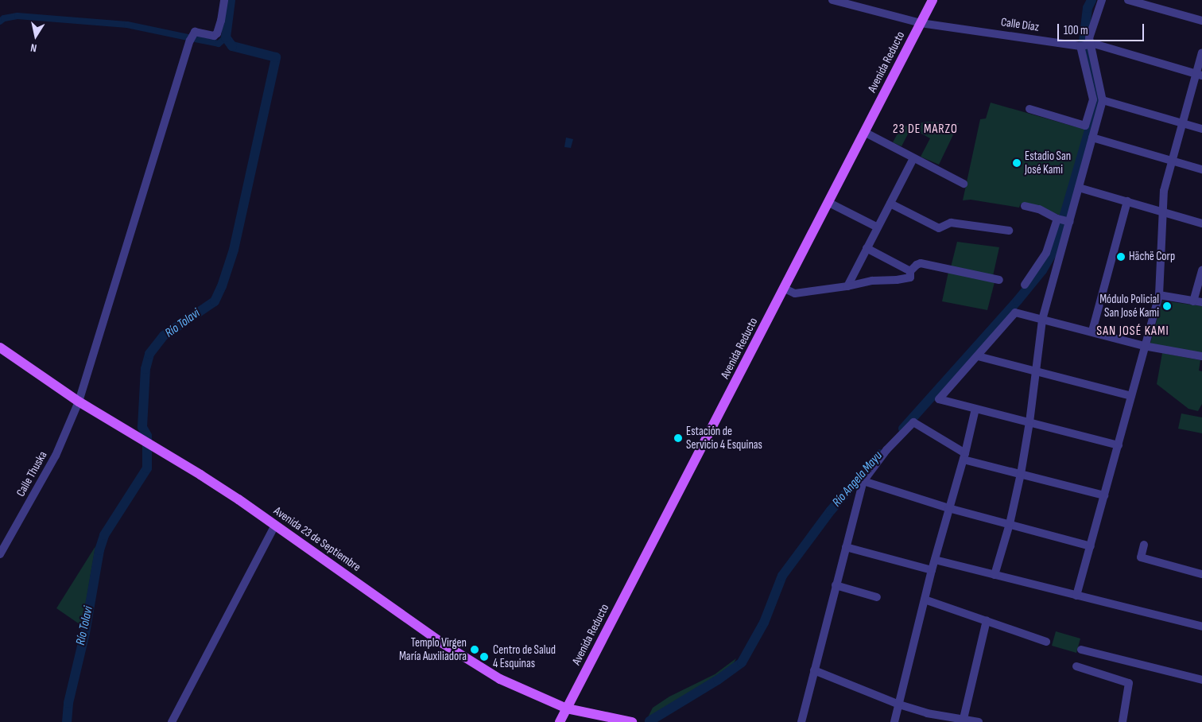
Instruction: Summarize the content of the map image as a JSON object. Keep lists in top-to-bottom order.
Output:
{
  "streets": {
    "main road": ["Avenida Reducto", "Avenida 23 de Septiembre"],
    "street": ["Calle Díaz", "Calle Thuska"]
  },
  "crossings": [
    ["Calle Díaz", "Avenida Reducto"],
    ["Avenida Reducto", "Avenida 23 de Septiembre"],
    ["Calle Thuska", "Avenida 23 de Septiembre"]
  ],
  "districts": ["23 DE MARZO", "SAN JOSÉ KAMI"],
  "water": ["Río Tolavi", "Río Angela Mayu"],
  "places": [
    "Estadio San José Kami",
    "Hächë Corp",
    "Módulo Policial San José Kami",
    "Estación de Servicio 4 Esquinas",
    "Templo Virgen María Auxiliadora",
    "Centro de Salud 4 Esquinas"
  ],
  "scale_bar": "100 m",
  "north": "bottom"
}
